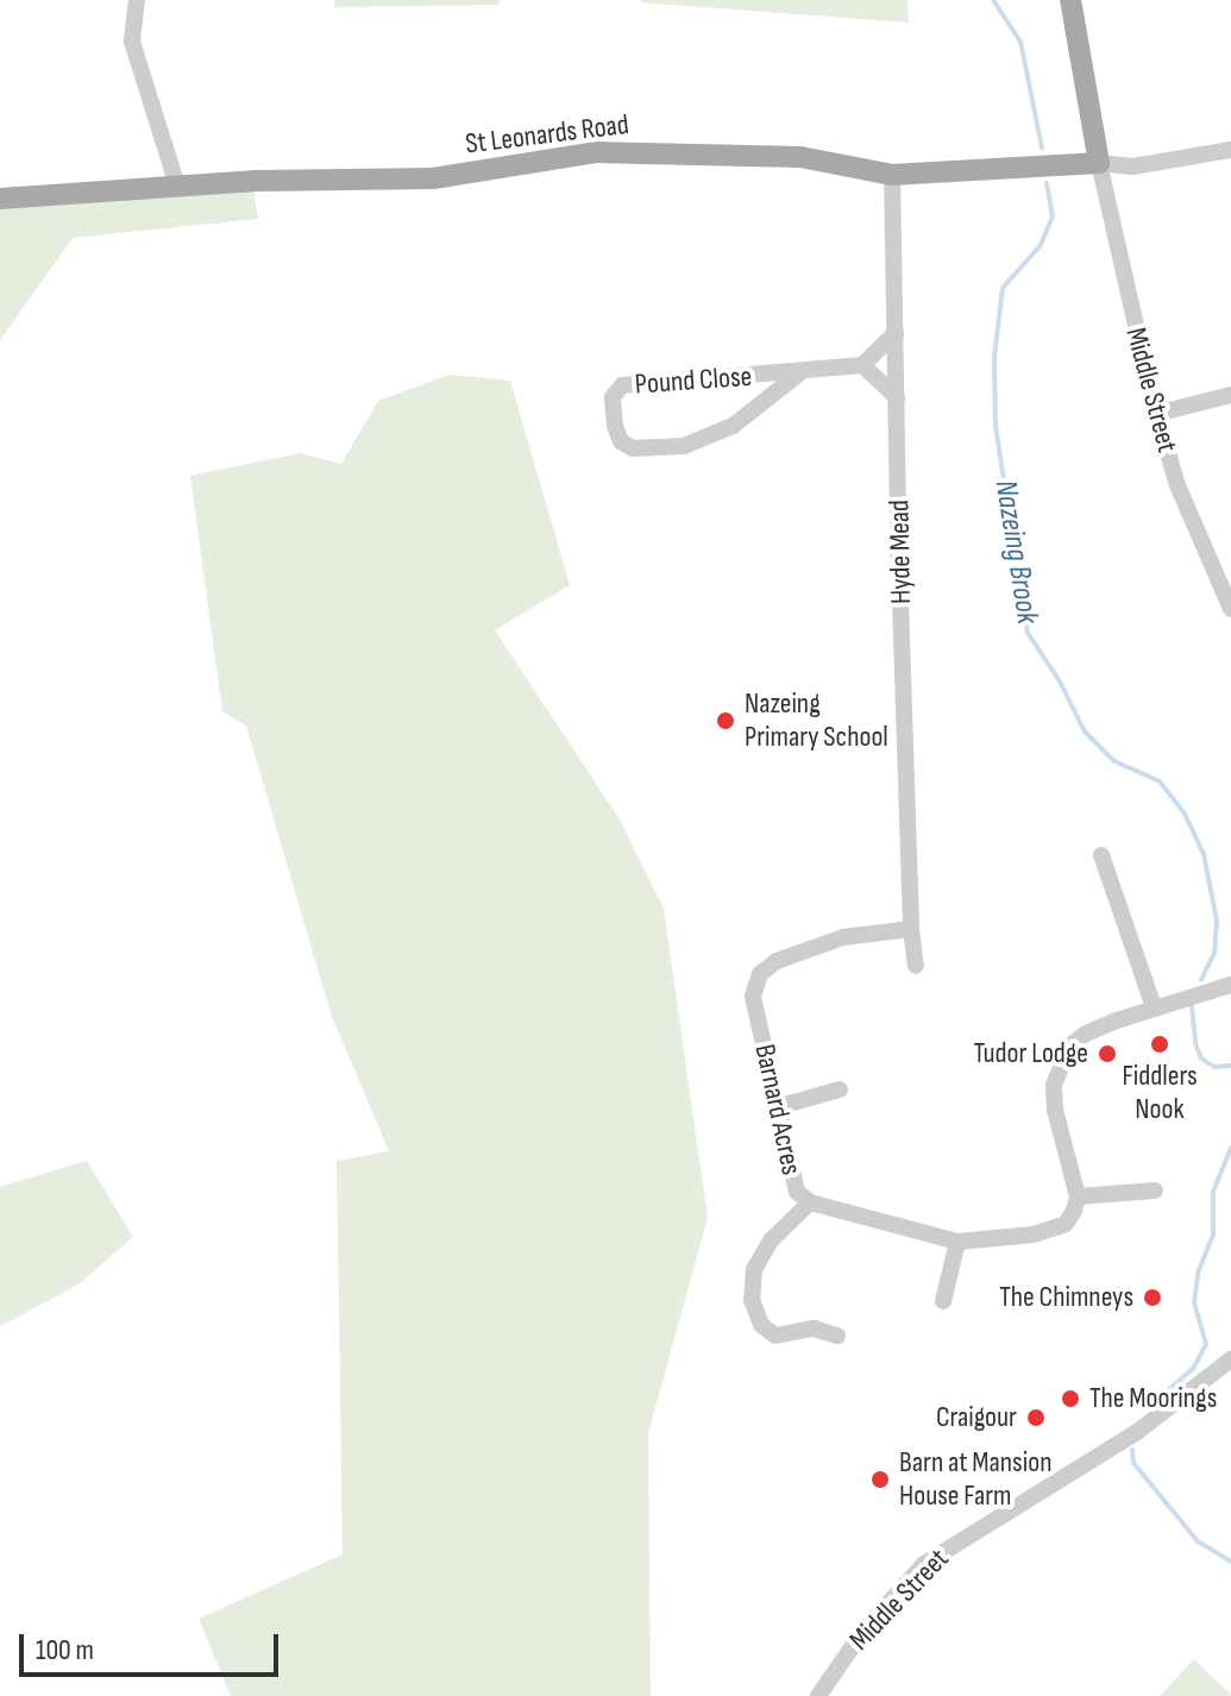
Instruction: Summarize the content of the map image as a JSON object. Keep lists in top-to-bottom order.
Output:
{
  "streets": {
    "main road": ["St Leonards Road"],
    "street": [
      "Pound Close",
      "Middle Street",
      "Hyde Mead",
      "Barnard Acres"
    ]
  },
  "crossings": [
    ["St Leonards Road", "Middle Street"],
    ["St Leonards Road", "Hyde Mead"],
    ["Hyde Mead", "Barnard Acres"]
  ],
  "water": ["Nazeing Brook"],
  "places": [
    "Nazeing Primary School",
    "Fiddlers Nook",
    "Tudor Lodge",
    "The Chimneys",
    "The Moorings",
    "Craigour",
    "Barn at Mansion House Farm"
  ],
  "scale_bar": "100 m"
}
